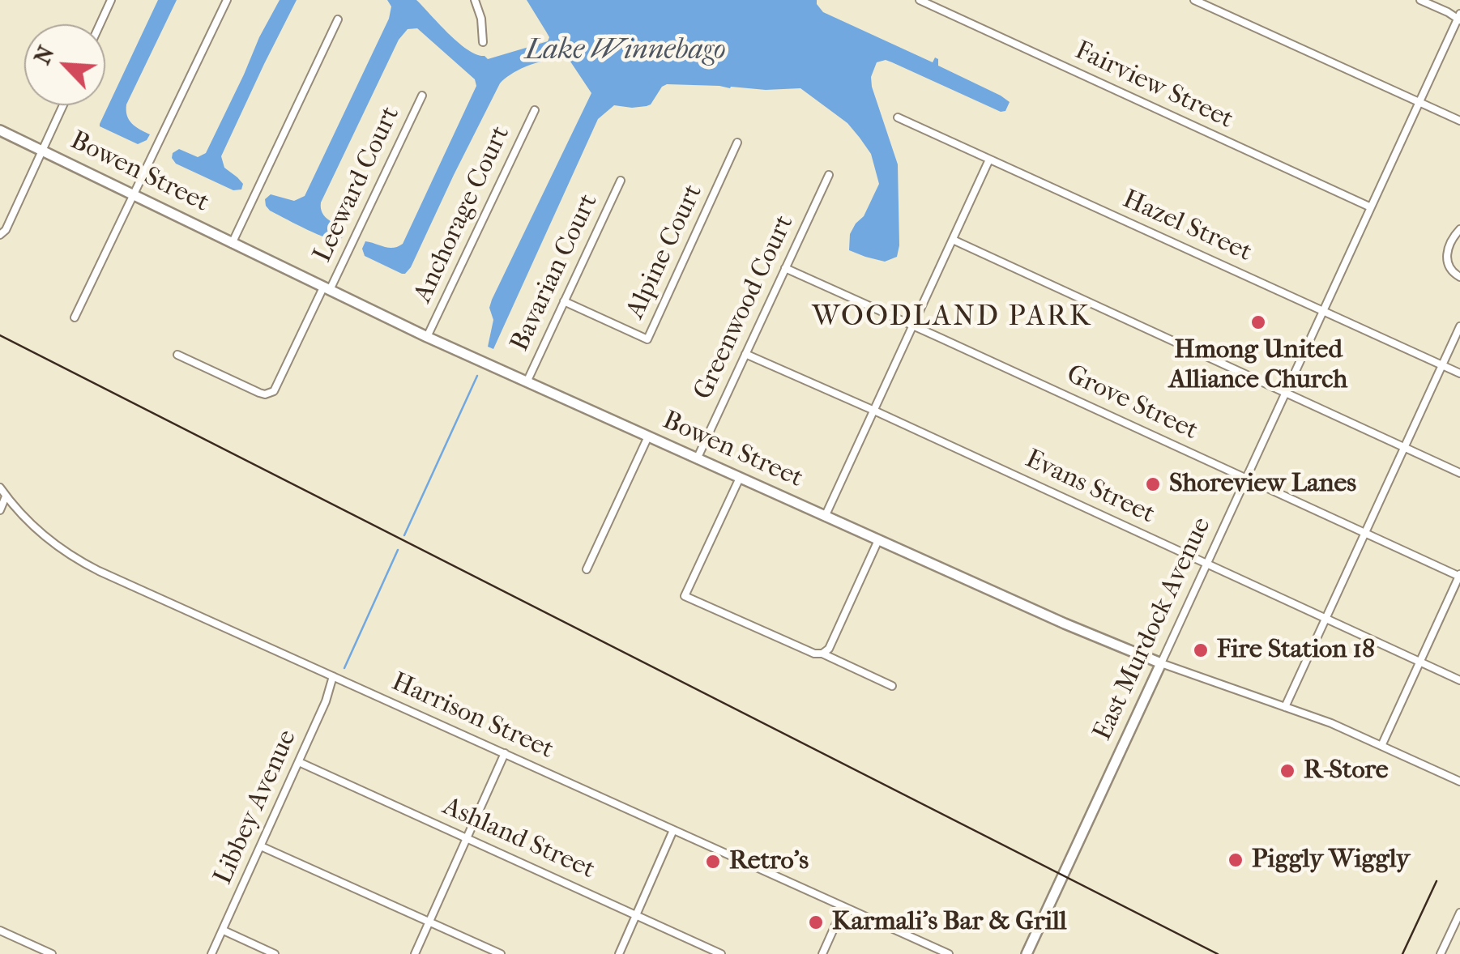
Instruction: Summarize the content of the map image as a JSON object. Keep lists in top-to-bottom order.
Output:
{
  "streets": {
    "main road": ["Bowen Street", "East Murdock Avenue"],
    "street": [
      "Fairview Street",
      "Leeward Court",
      "Anchorage Court",
      "Hazel Street",
      "Alpine Court",
      "Bavarian Court",
      "Greenwood Court",
      "Grove Street",
      "Evans Street",
      "Harrison Street",
      "Libbey Avenue",
      "Ashland Street"
    ]
  },
  "crossings": [
    ["Fairview Street", "East Murdock Avenue"],
    ["Bowen Street", "Leeward Court"],
    ["Bowen Street", "Anchorage Court"],
    ["Bowen Street", "Bavarian Court"],
    ["Bowen Street", "Greenwood Court"],
    ["Bowen Street", "East Murdock Avenue"],
    ["Hazel Street", "East Murdock Avenue"],
    ["Alpine Court", "Bavarian Court"],
    ["Greenwood Court", "Grove Street"],
    ["Greenwood Court", "Evans Street"],
    ["Grove Street", "East Murdock Avenue"],
    ["Evans Street", "East Murdock Avenue"],
    ["Harrison Street", "Libbey Avenue"],
    ["Libbey Avenue", "Ashland Street"]
  ],
  "districts": ["WOODLAND PARK"],
  "water": ["Lake Winnebago"],
  "places": [
    "Hmong United Alliance Church",
    "Shoreview Lanes",
    "Fire Station 18",
    "R-Store",
    "Piggly Wiggly",
    "Retro's",
    "Karmali's Bar & Grill"
  ],
  "north": "top left"
}
